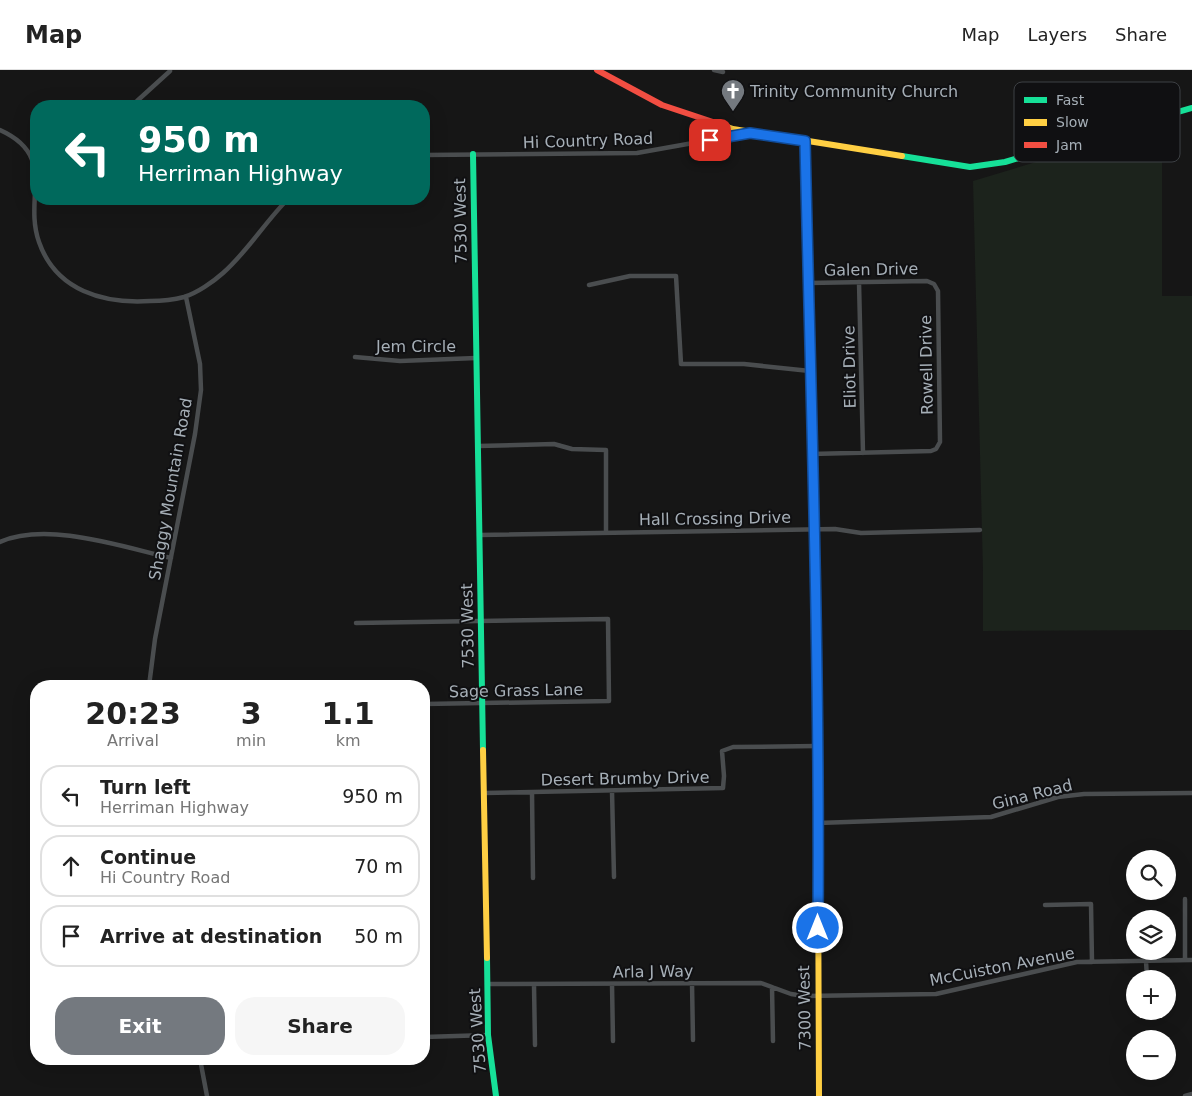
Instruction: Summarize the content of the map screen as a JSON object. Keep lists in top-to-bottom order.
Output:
{
  "streets": {
    "street": [
      "Hi Country Road",
      "7530 West",
      "Galen Drive",
      "Jem Circle",
      "Rowell Drive",
      "Eliot Drive",
      "Shaggy Mountain Road",
      "Hall Crossing Drive",
      "Sage Grass Lane",
      "Desert Brumby Drive",
      "Gina Road",
      "McCuiston Avenue",
      "Arla J Way",
      "7300 West"
    ]
  },
  "crossings": [
    ["Hi Country Road", "7530 West"],
    ["7530 West", "Jem Circle"],
    ["7530 West", "Hall Crossing Drive"],
    ["7530 West", "Sage Grass Lane"],
    ["7530 West", "Desert Brumby Drive"],
    ["7530 West", "Arla J Way"],
    ["Galen Drive", "Rowell Drive"],
    ["Galen Drive", "Eliot Drive"],
    ["Galen Drive", "7300 West"],
    ["Rowell Drive", "Eliot Drive"],
    ["Hall Crossing Drive", "7300 West"],
    ["Desert Brumby Drive", "7300 West"],
    ["Gina Road", "7300 West"],
    ["McCuiston Avenue", "Arla J Way"],
    ["McCuiston Avenue", "7300 West"],
    ["Arla J Way", "7300 West"]
  ],
  "places": {
    "church": ["Trinity Community Church"]
  },
  "legend": ["Fast", "Slow", "Jam"],
  "page": {
    "header": "Map",
    "nav": ["Map", "Layers", "Share"],
    "turn": ["950 m", "Herriman Highway"],
    "eta": [
      "20:23",
      "Arrival",
      "3",
      "min",
      "1.1",
      "km"
    ],
    "list": [
      {
        "name": "Turn left",
        "note": "Herriman Highway",
        "value": "950 m"
      },
      {
        "name": "Continue",
        "note": "Hi Country Road",
        "value": "70 m"
      },
      {
        "name": "Arrive at destination",
        "value": "50 m"
      }
    ],
    "map_buttons": ["+", "−"],
    "buttons": ["Exit", "Share"]
  }
}
